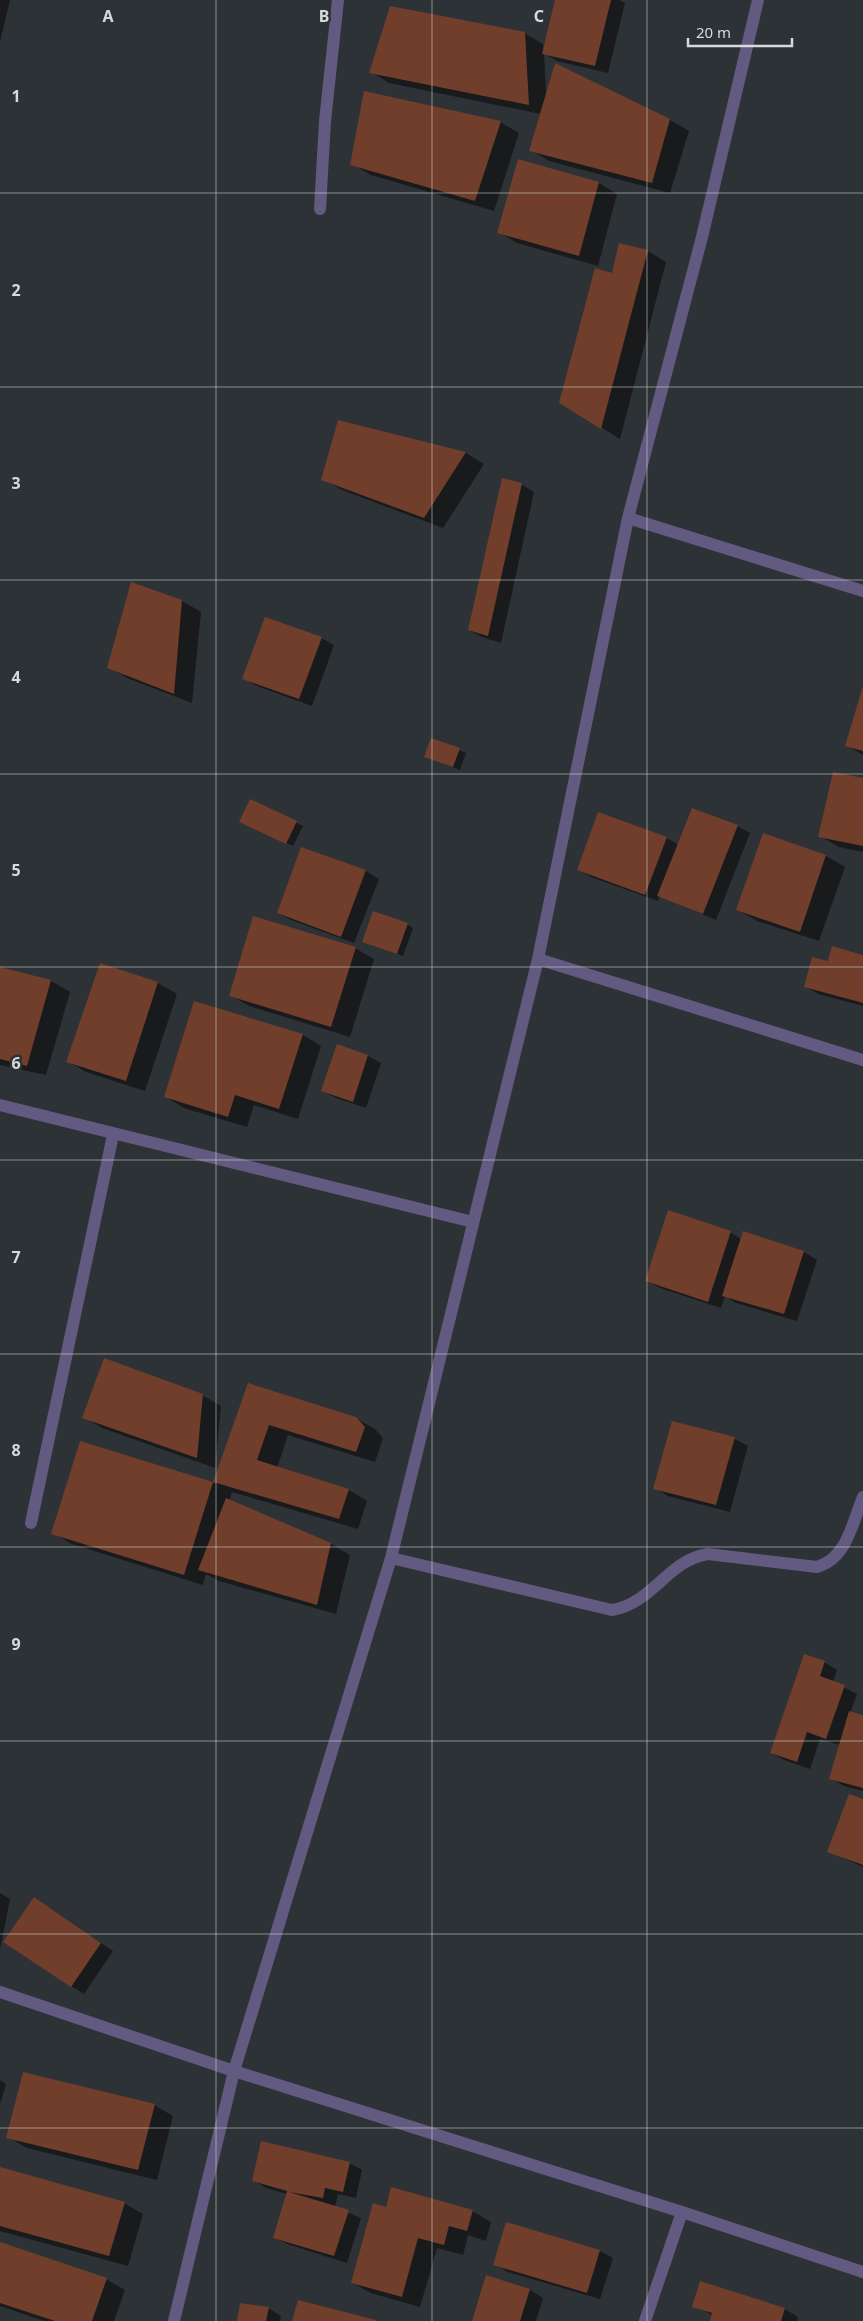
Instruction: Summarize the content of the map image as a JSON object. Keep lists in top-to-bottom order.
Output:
{
  "scale_bar": "20 m",
  "grid": {
    "columns": ["A", "B", "C"],
    "rows": [
      "1",
      "2",
      "3",
      "4",
      "5",
      "6",
      "7",
      "8",
      "9"
    ]
  }
}
